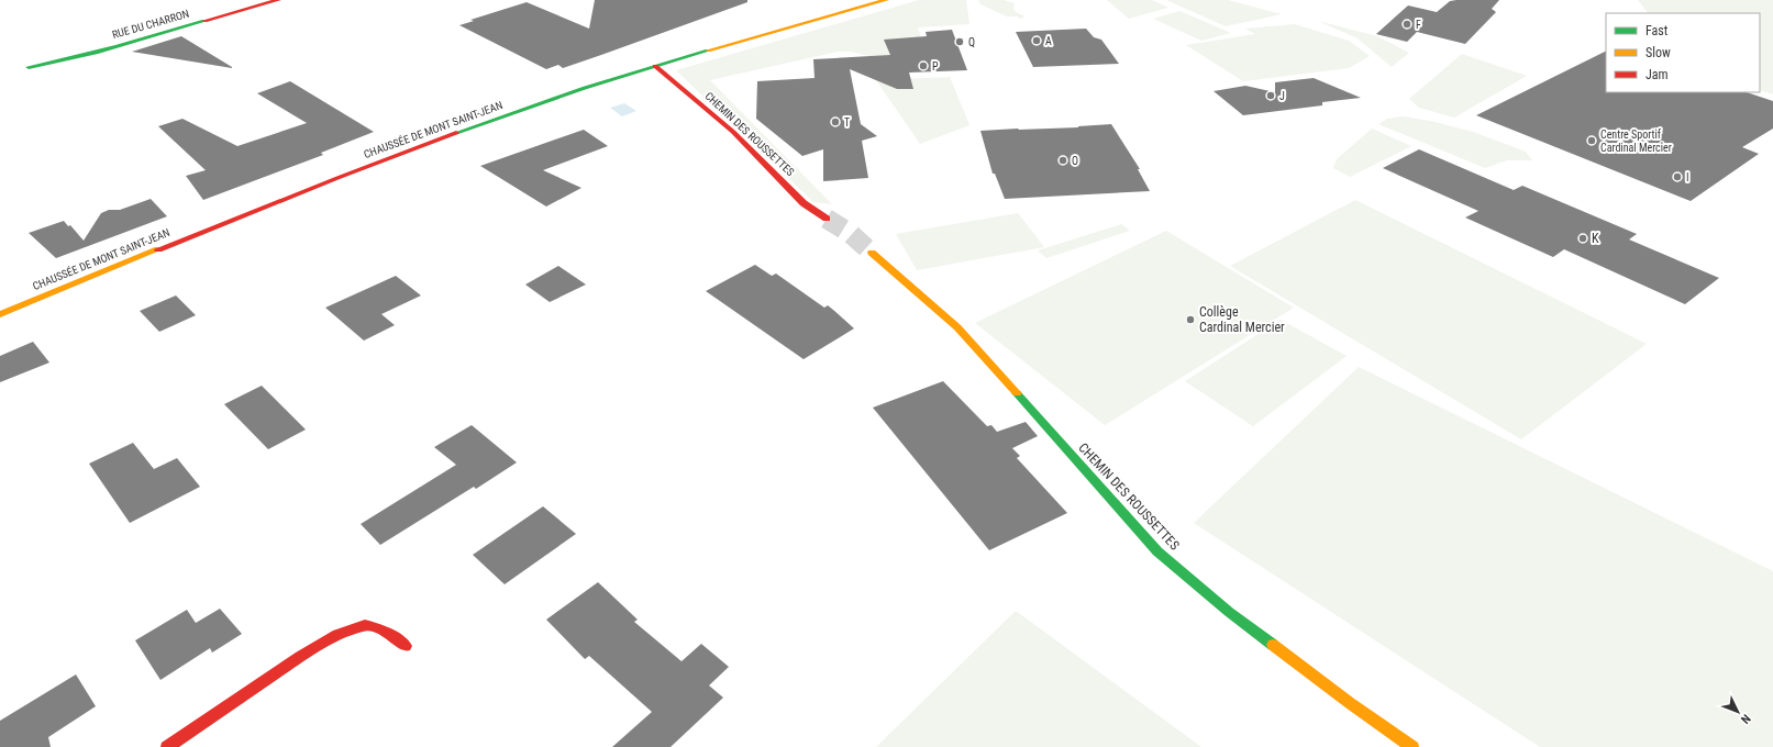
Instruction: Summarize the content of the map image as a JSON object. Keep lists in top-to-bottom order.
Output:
{
  "streets": {
    "street": ["RUE DU CHARRON", "CHAUSSÉE DE MONT SAINT-JEAN", "CHEMIN DES ROUSSETTES"]
  },
  "crossings": [
    ["CHAUSSÉE DE MONT SAINT-JEAN", "CHEMIN DES ROUSSETTES"]
  ],
  "places": [
    "F",
    "A",
    "Q",
    "P",
    "J",
    "T",
    "Centre Sportif Cardinal Mercier",
    "O",
    "I",
    "K",
    "Collège Cardinal Mercier"
  ],
  "legend": ["Fast", "Slow", "Jam"],
  "north": "bottom right"
}
